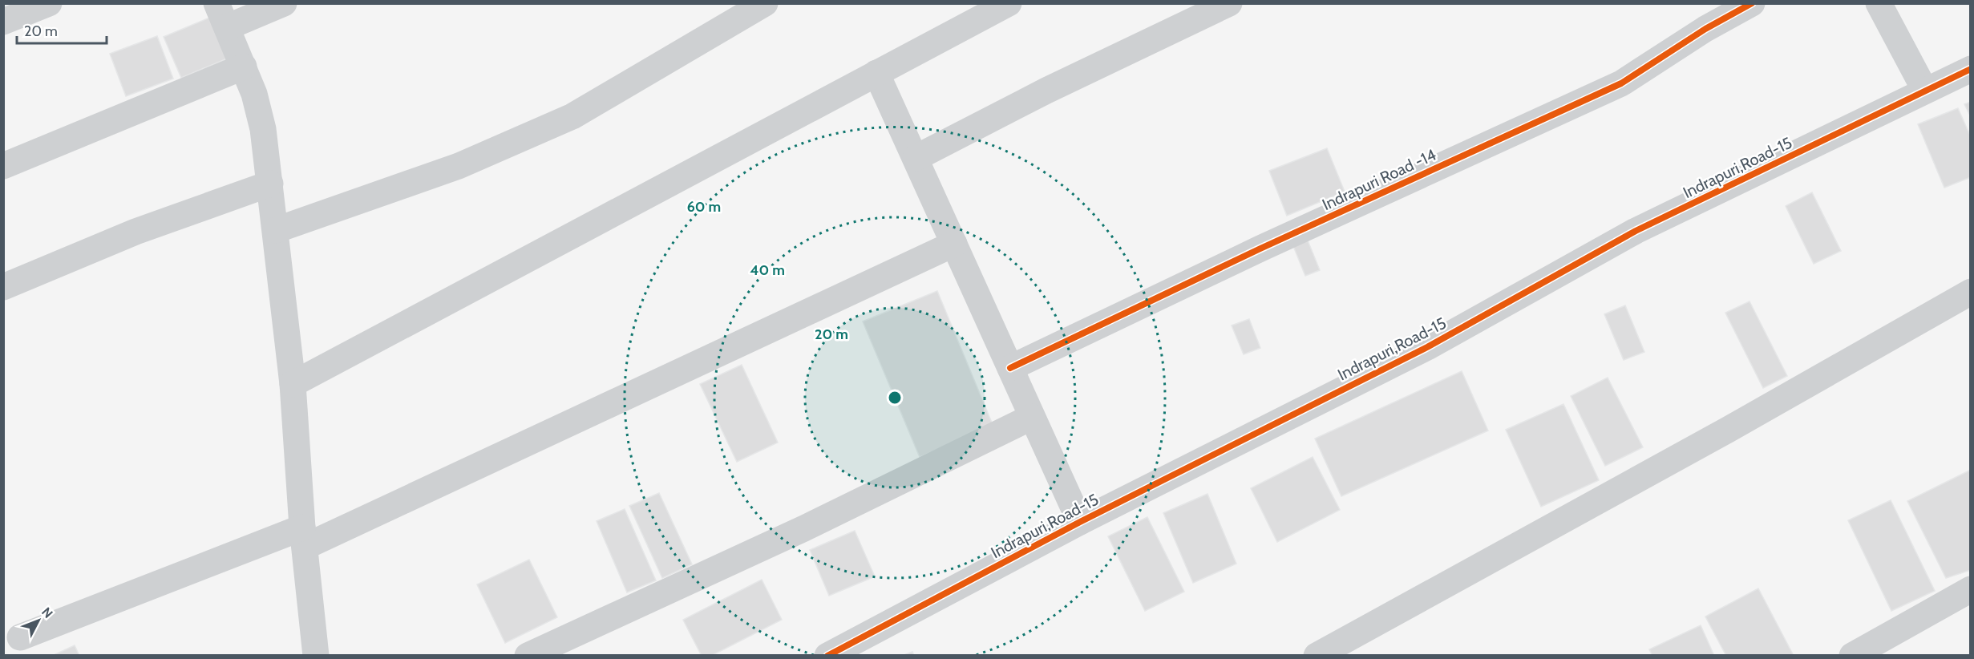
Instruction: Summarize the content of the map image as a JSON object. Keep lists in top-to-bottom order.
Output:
{
  "streets": {
    "street": ["Indrapuri,Road-15", "Indrapuri Road -14"]
  },
  "scale_bar": "20 m",
  "north": "top right",
  "rings": ["60 m", "40 m", "20 m"]
}
